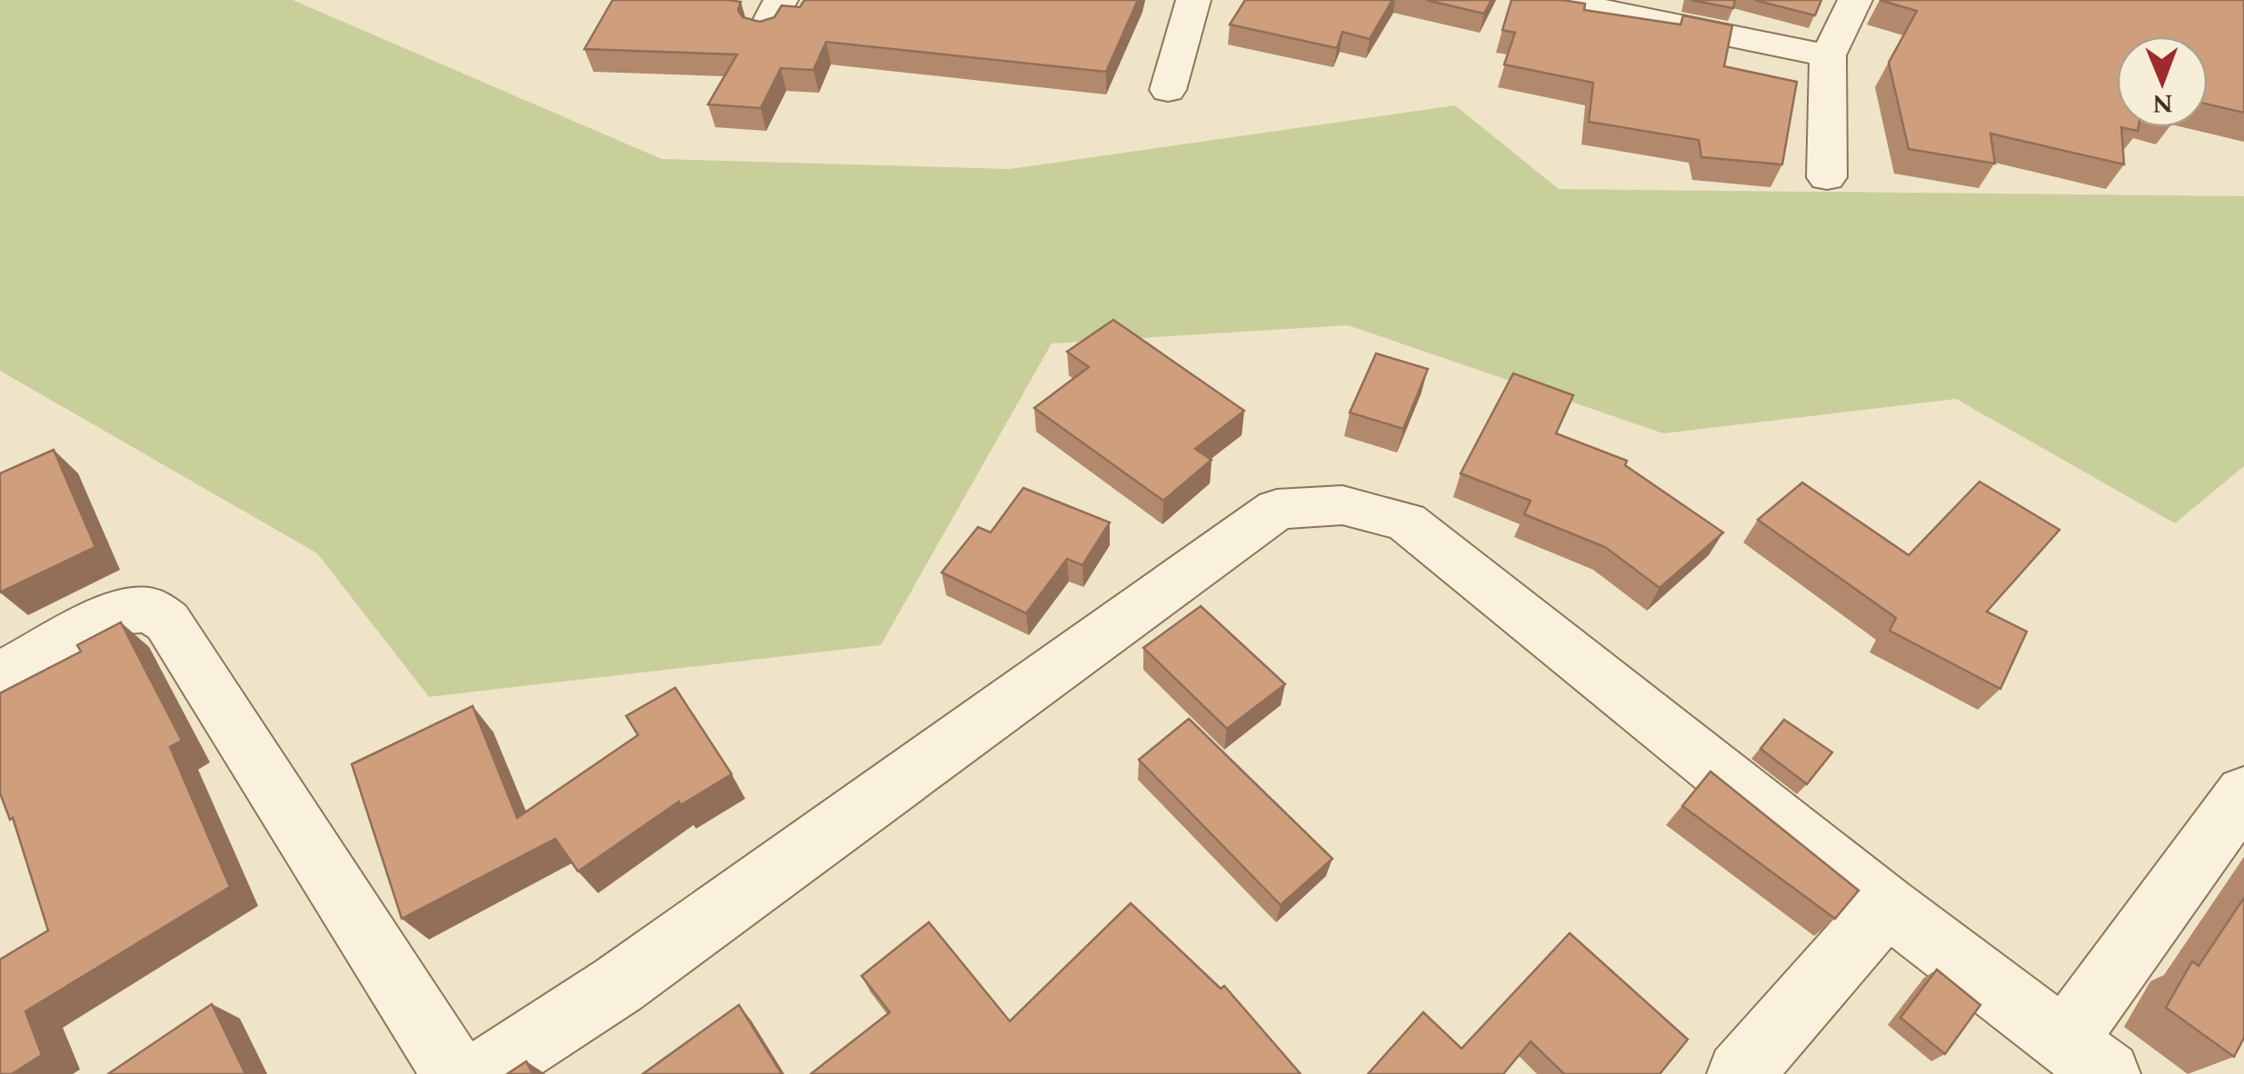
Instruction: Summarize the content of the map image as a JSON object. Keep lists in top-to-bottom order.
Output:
{
  "north": "bottom"
}
